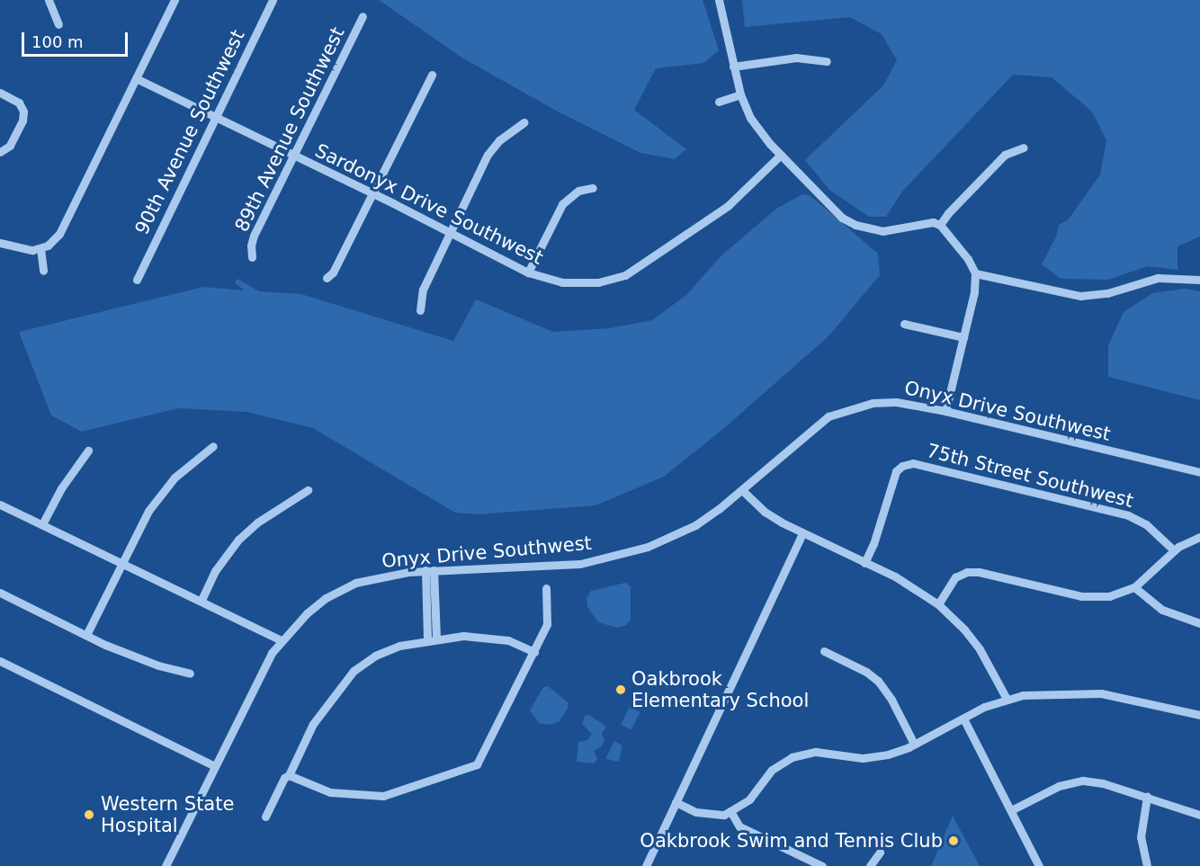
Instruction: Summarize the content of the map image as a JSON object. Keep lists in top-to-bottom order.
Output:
{
  "streets": {
    "street": [
      "89th Avenue Southwest",
      "90th Avenue Southwest",
      "Sardonyx Drive Southwest",
      "Onyx Drive Southwest",
      "75th Street Southwest"
    ]
  },
  "crossings": [
    ["89th Avenue Southwest", "Sardonyx Drive Southwest"],
    ["90th Avenue Southwest", "Sardonyx Drive Southwest"]
  ],
  "places": ["Oakbrook Elementary School", "Western State Hospital", "Oakbrook Swim and Tennis Club"],
  "scale_bar": "100 m"
}
